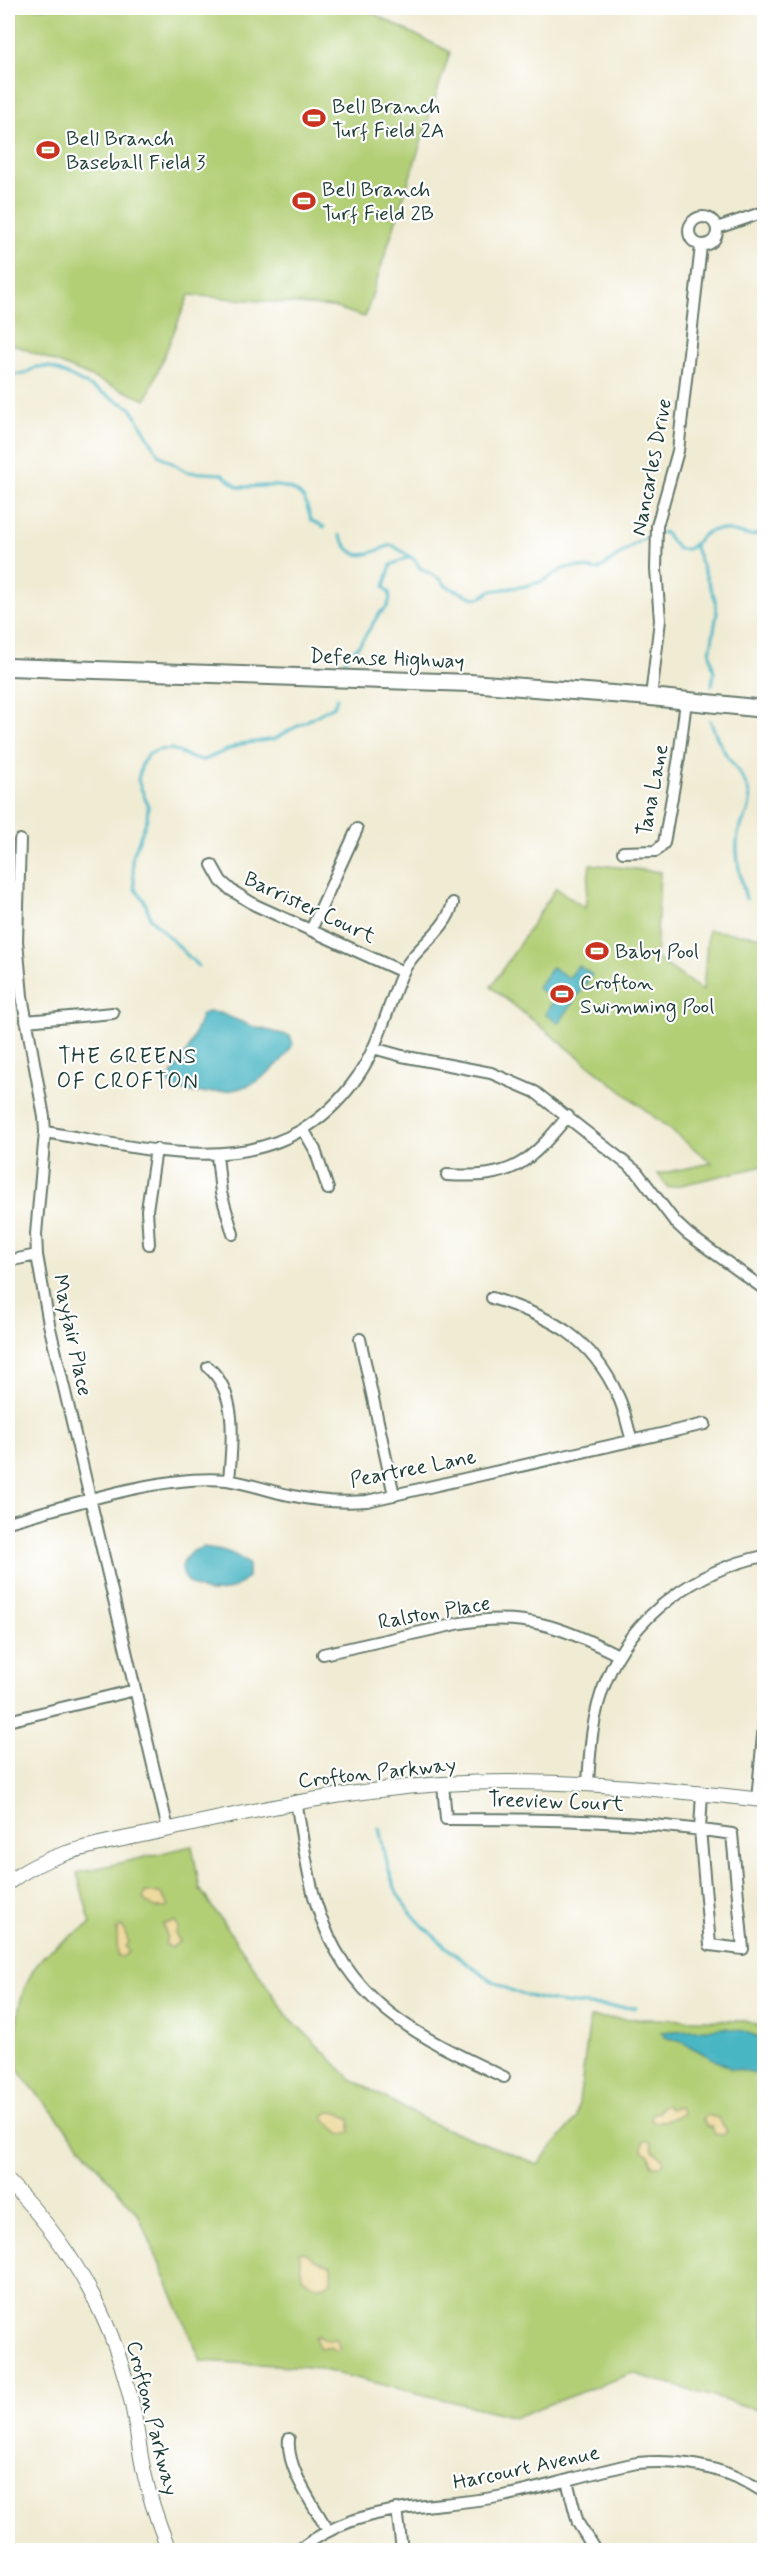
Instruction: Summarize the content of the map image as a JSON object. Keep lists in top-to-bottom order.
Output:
{
  "streets": {
    "main road": ["Defense Highway"],
    "street": [
      "Nancarles Drive",
      "Tana Lane",
      "Barrister Court",
      "Mayfair Place",
      "Peartree Lane",
      "Ralston Place",
      "Crofton Parkway",
      "Treeview Court",
      "Harcourt Avenue"
    ]
  },
  "crossings": [
    ["Nancarles Drive", "Defense Highway"],
    ["Defense Highway", "Tana Lane"],
    ["Mayfair Place", "Peartree Lane"],
    ["Mayfair Place", "Crofton Parkway"],
    ["Crofton Parkway", "Treeview Court"]
  ],
  "districts": ["THE GREENS OF CROFTON"],
  "places": {
    "sports": [
      "Bell Branch Turf Field 2A",
      "Bell Branch Baseball Field 3",
      "Bell Branch Turf Field 2B",
      "Baby Pool",
      "Crofton Swimming Pool"
    ]
  }
}
